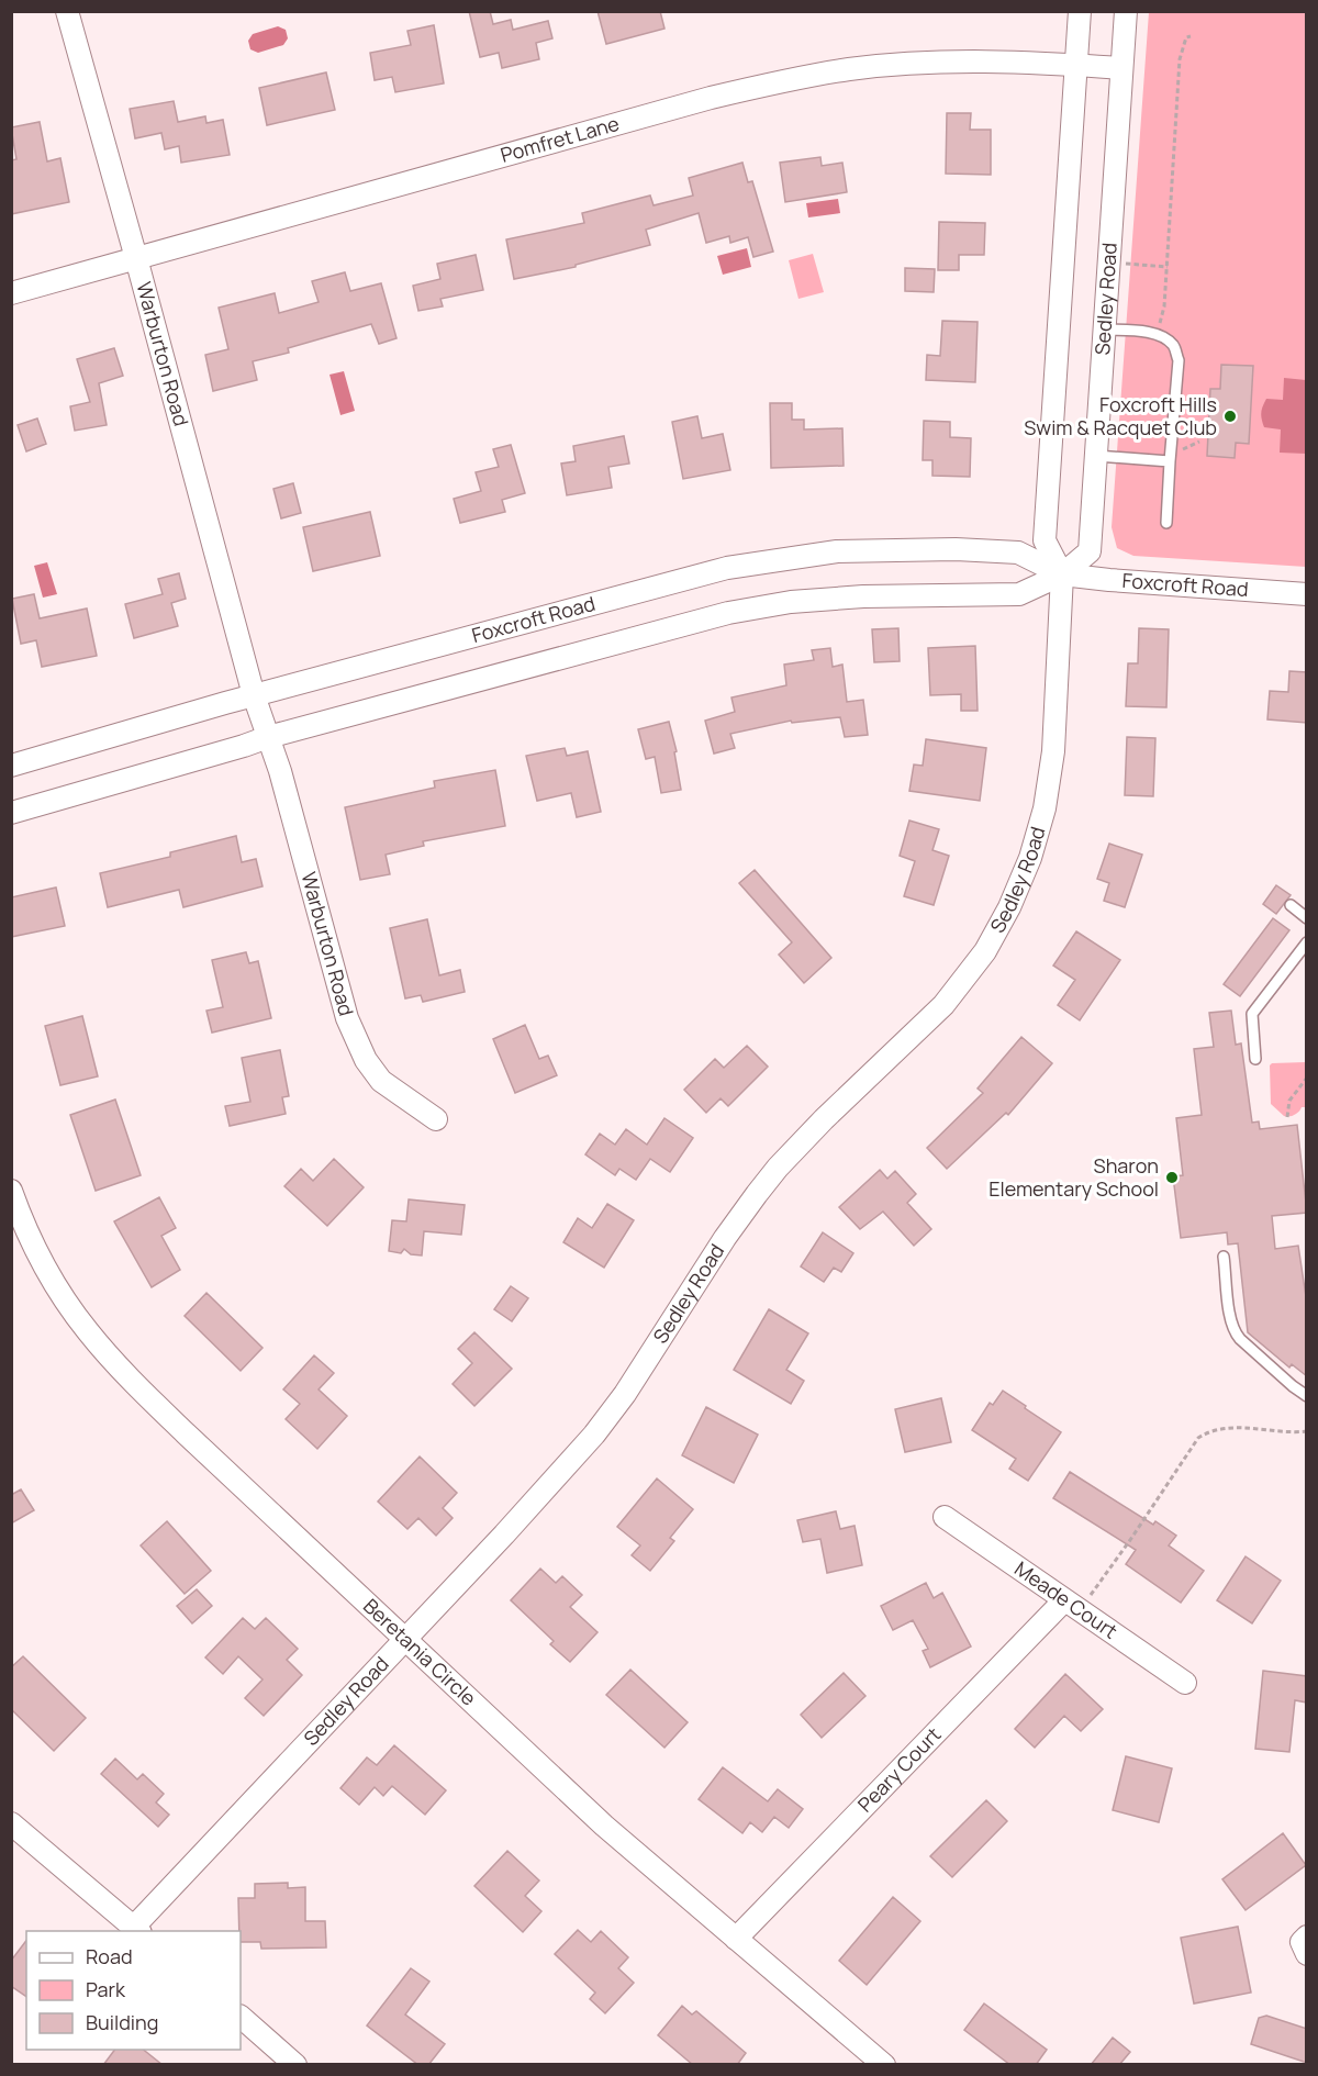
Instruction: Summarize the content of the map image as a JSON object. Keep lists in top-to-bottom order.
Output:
{
  "streets": {
    "street": [
      "Pomfret Lane",
      "Sedley Road",
      "Warburton Road",
      "Foxcroft Road",
      "Meade Court",
      "Beretania Circle",
      "Peary Court"
    ]
  },
  "crossings": [
    ["Pomfret Lane", "Sedley Road"],
    ["Pomfret Lane", "Warburton Road"],
    ["Sedley Road", "Foxcroft Road"],
    ["Sedley Road", "Beretania Circle"],
    ["Warburton Road", "Foxcroft Road"],
    ["Meade Court", "Peary Court"],
    ["Beretania Circle", "Peary Court"]
  ],
  "places": ["Foxcroft Hills Swim & Racquet Club", "Sharon Elementary School"],
  "legend": ["Road", "Park", "Building"]
}
